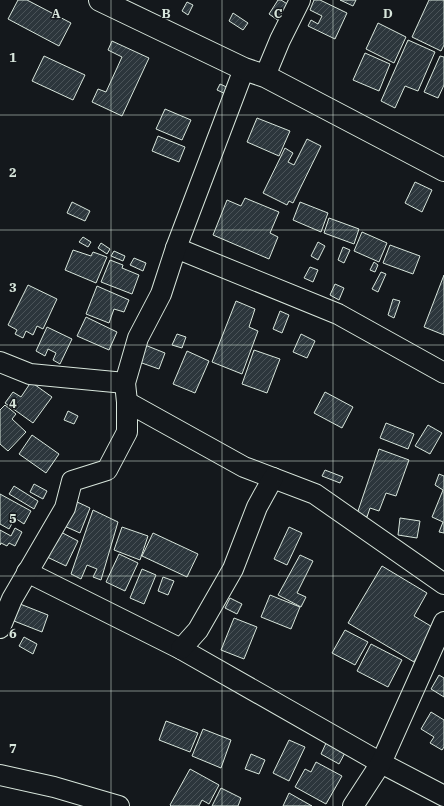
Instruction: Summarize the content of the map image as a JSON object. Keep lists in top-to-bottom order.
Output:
{
  "grid": {
    "columns": [
      "A",
      "B",
      "C",
      "D"
    ],
    "rows": [
      "1",
      "2",
      "3",
      "4",
      "5",
      "6",
      "7"
    ]
  }
}
